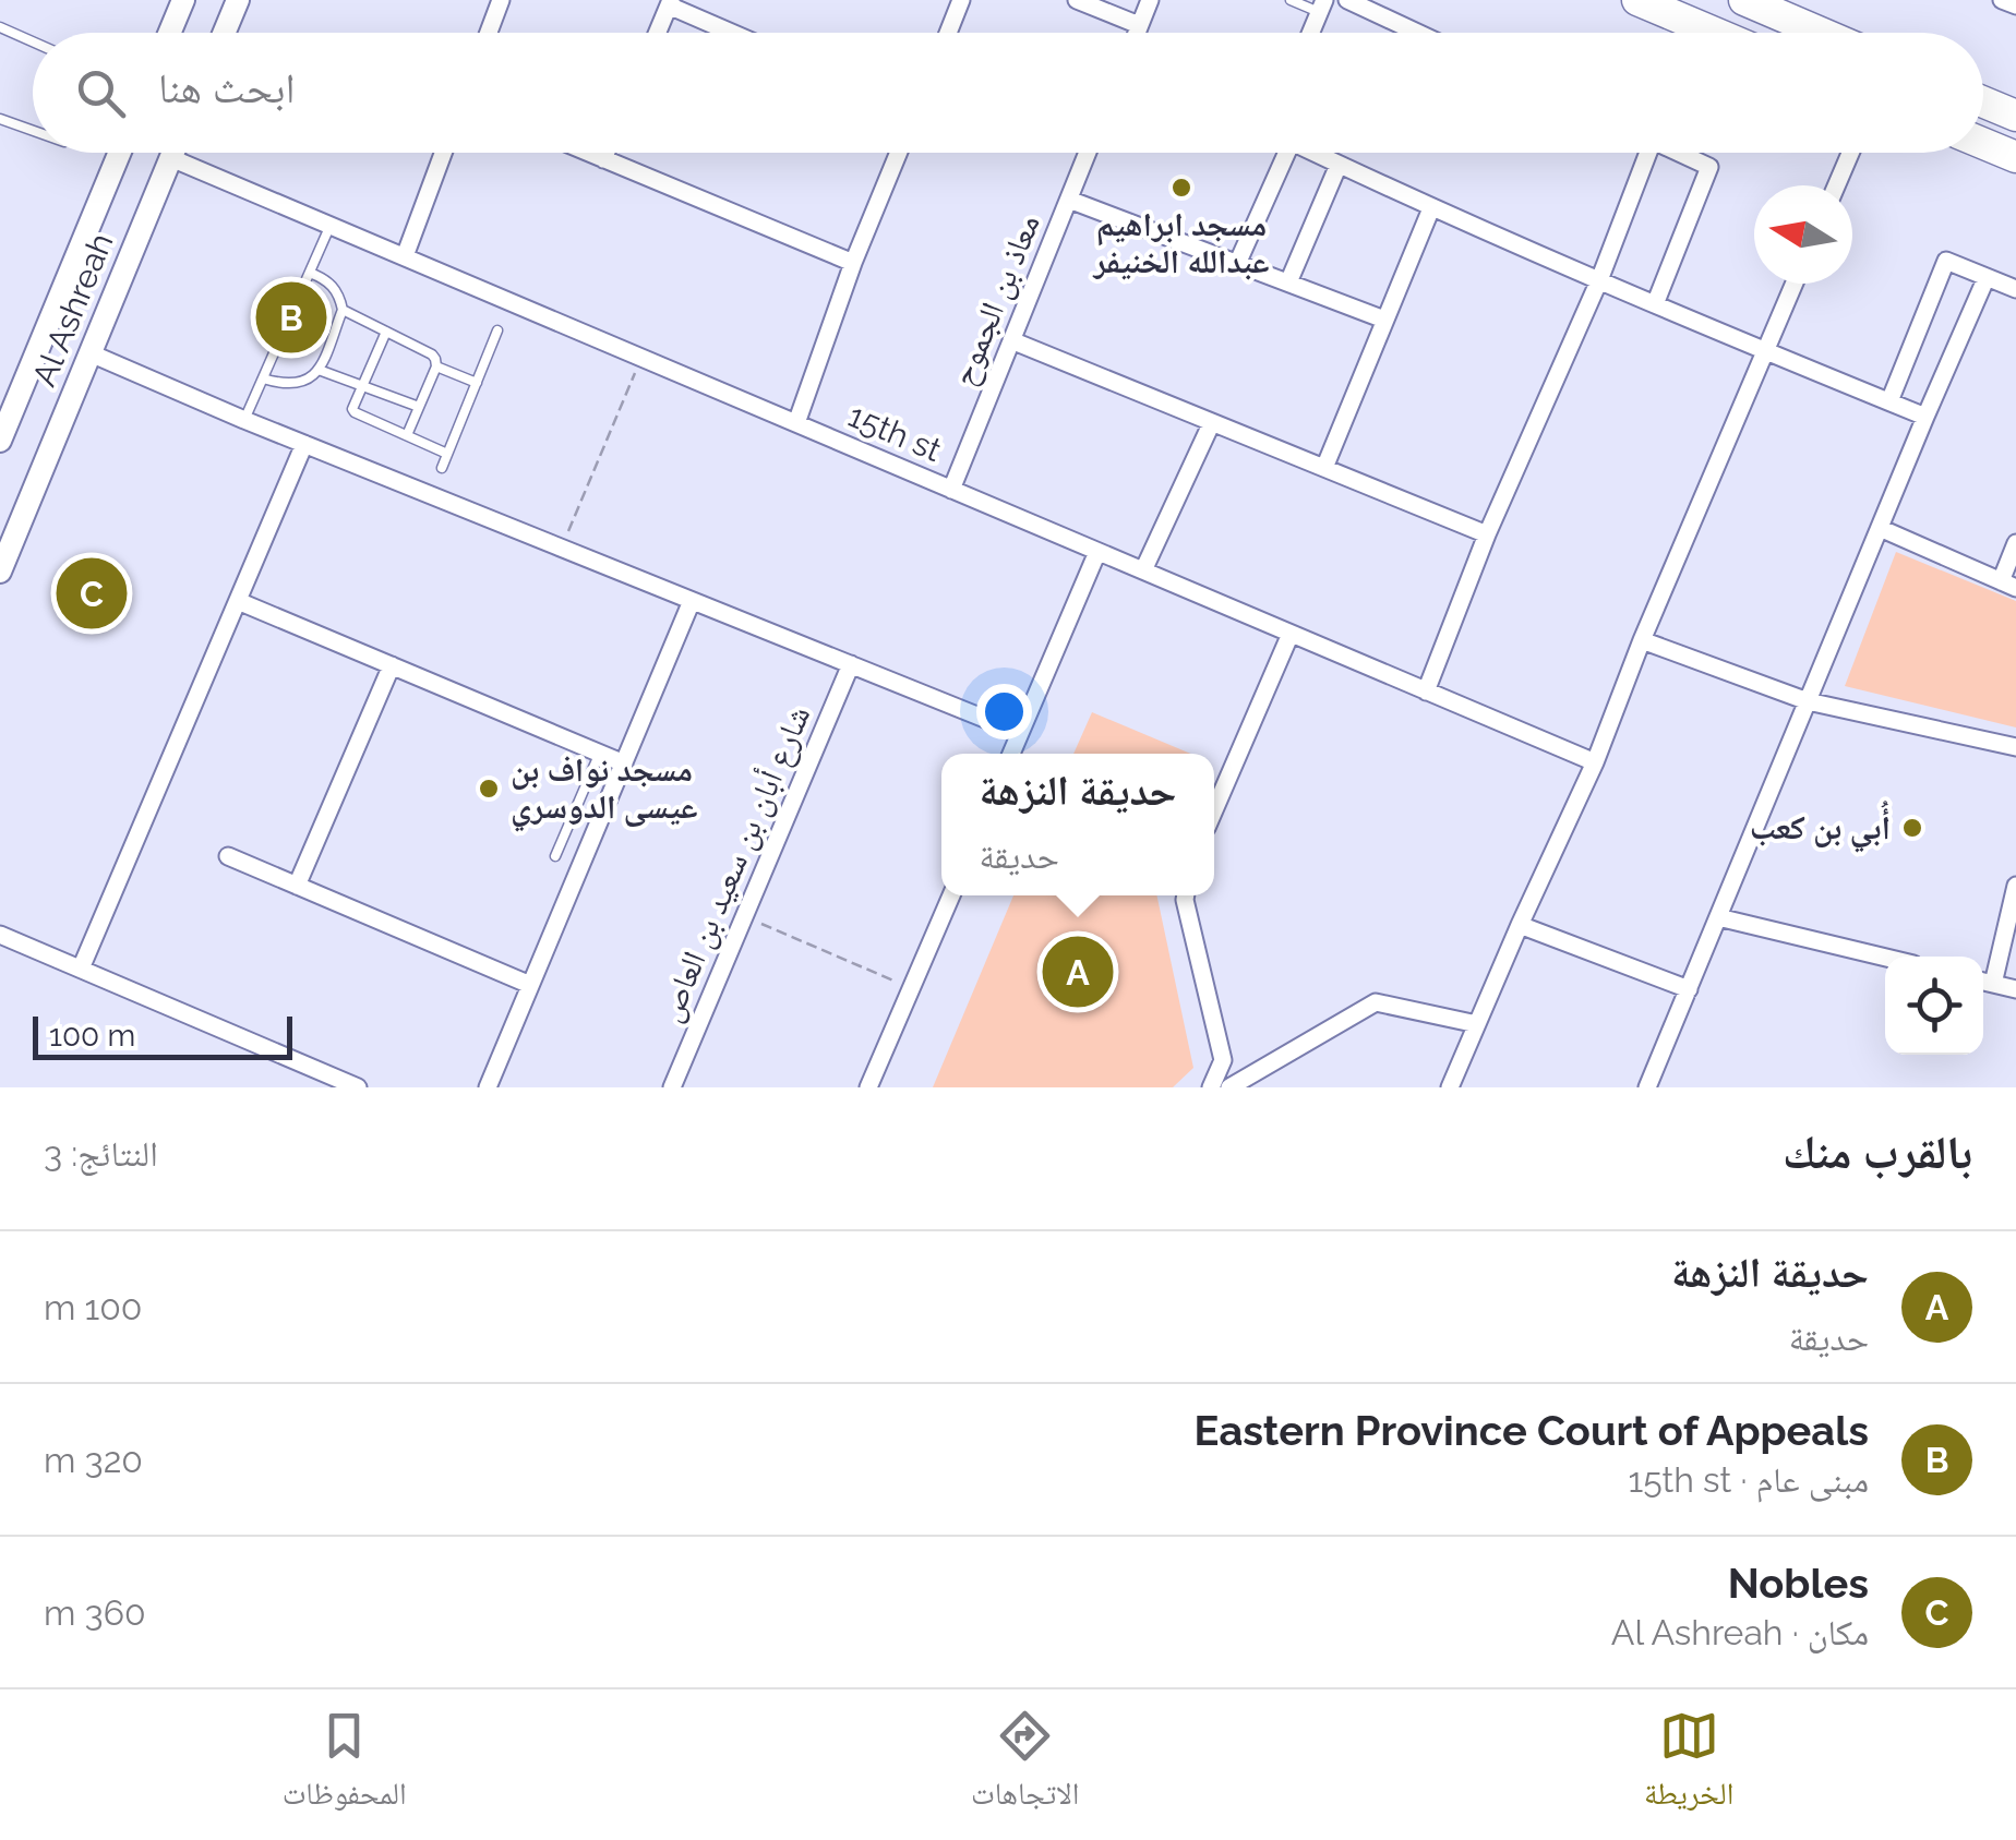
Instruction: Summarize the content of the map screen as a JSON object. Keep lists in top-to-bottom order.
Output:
{
  "streets": {
    "street": [
      "معاذ بن الجموح",
      "Al Ashreah",
      "15th st",
      "شارع أبان بن سعيد بن العاص"
    ]
  },
  "crossings": [
    ["معاذ بن الجموح", "15th st"],
    ["Al Ashreah", "15th st"]
  ],
  "places": ["مسجد ابراهيم عبدالله الخنيفر", "مسجد نواف بن عيسى الدوسري", "أُبي بن كعب"],
  "scale_bar": "100 m",
  "north": "left",
  "page": {
    "search": "ابحث هنا",
    "pins": ["B", "C", "A"],
    "popup": ["حديقة النزهة", "حديقة"],
    "scale": "100 m",
    "heading": ["بالقرب منك", "النتائج: 3"],
    "list": [
      {
        "mark": "A",
        "name": "حديقة النزهة",
        "note": "حديقة",
        "value": "100 m"
      },
      {
        "mark": "B",
        "name": "Eastern Province Court of Appeals",
        "note": "مبنى عام · 15th st",
        "value": "320 m"
      },
      {
        "mark": "C",
        "name": "Nobles",
        "note": "مكان · Al Ashreah",
        "value": "360 m"
      }
    ],
    "nav": ["الخريطة", "الاتجاهات", "المحفوظات"]
  }
}
